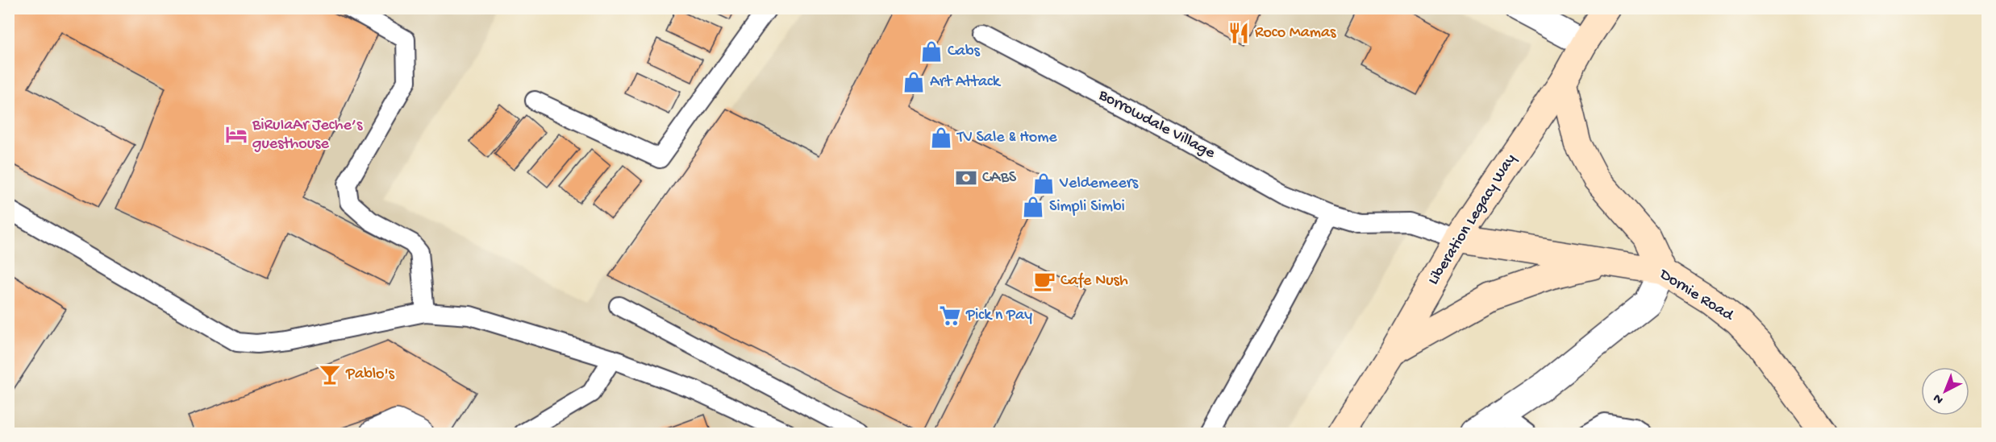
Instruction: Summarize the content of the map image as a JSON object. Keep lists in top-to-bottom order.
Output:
{
  "streets": {
    "main road": ["Liberation Legacy Way", "Dornie Road"],
    "lane": ["Borrowdale Village"]
  },
  "crossings": [
    ["Borrowdale Village", "Liberation Legacy Way"],
    ["Borrowdale Village", "Dornie Road"],
    ["Liberation Legacy Way", "Dornie Road"]
  ],
  "places": {
    "restaurant": ["Roco Mamas"],
    "shop": [
      "Cabs",
      "Art Attack",
      "TV Sale & Home",
      "Veldemeers",
      "Simpli Simbi"
    ],
    "hotel": ["BiRuIaAr Jeche’s guesthouse"],
    "bank": ["CABS"],
    "cafe": ["Cafe Nush"],
    "supermarket": ["Pick n Pay"],
    "bar": ["Pablo's"]
  },
  "north": "bottom left"
}
